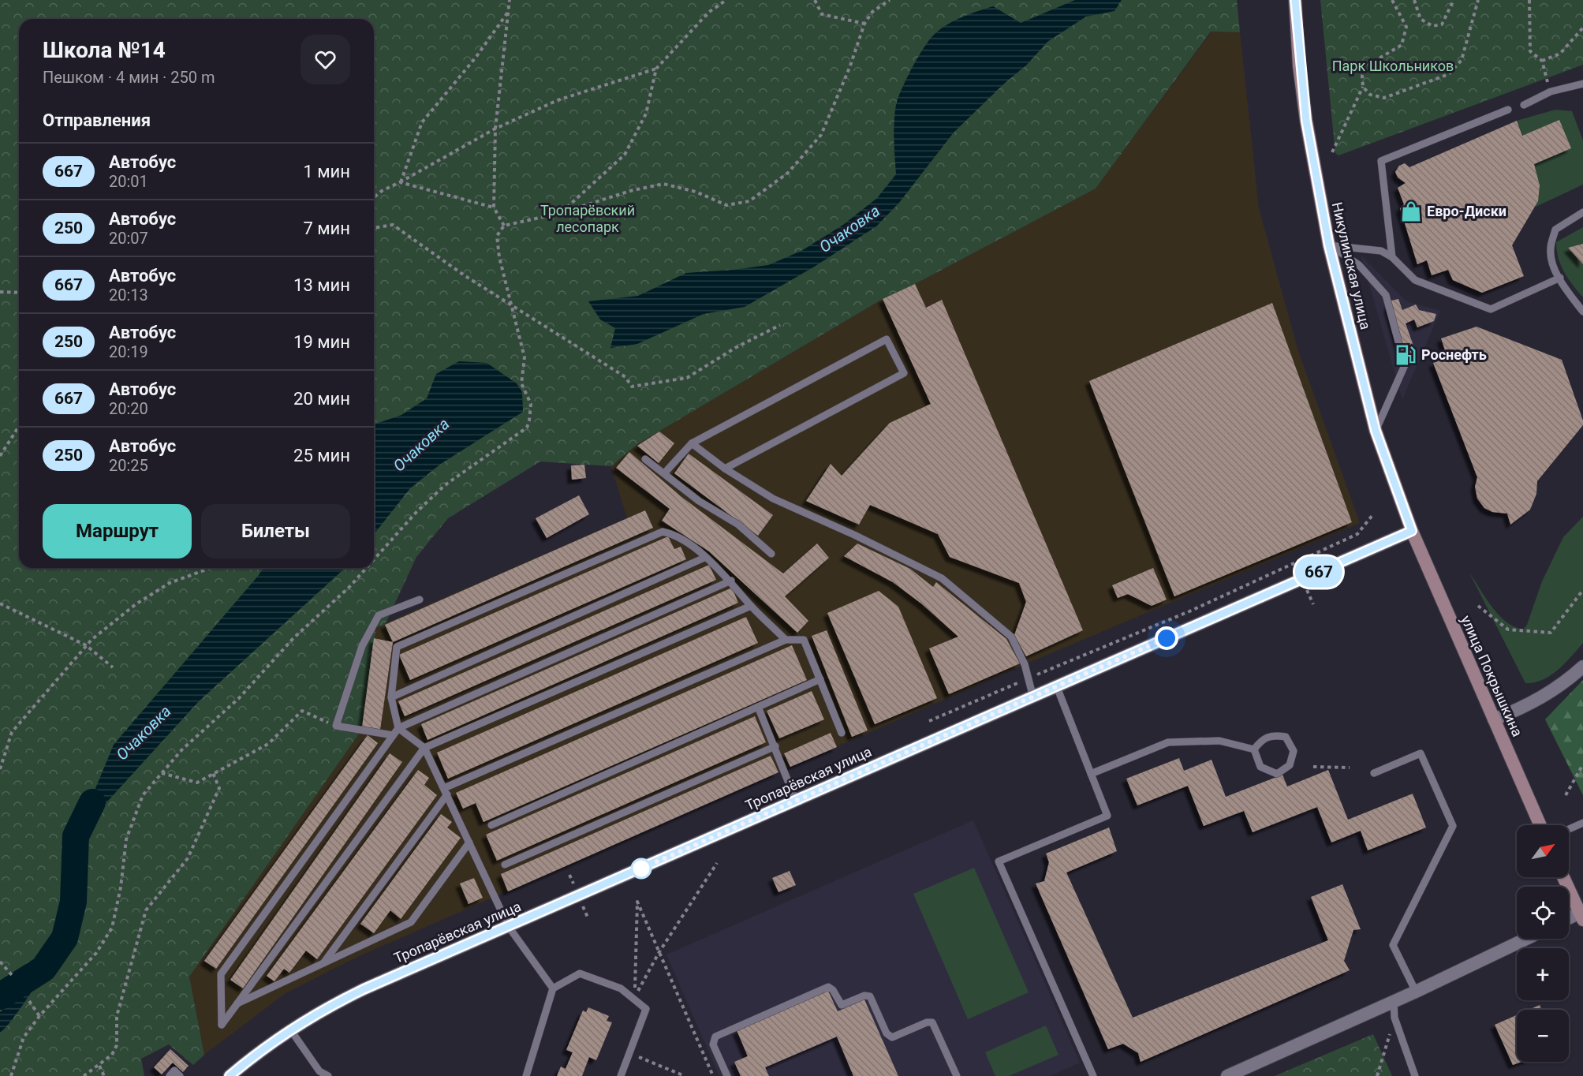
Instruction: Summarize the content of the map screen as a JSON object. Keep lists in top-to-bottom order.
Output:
{
  "streets": {
    "main road": ["Никулинская улица", "улица Покрышкина"],
    "street": ["Тропарёвская улица"]
  },
  "crossings": [
    ["Никулинская улица", "улица Покрышкина"],
    ["Никулинская улица", "Тропарёвская улица"],
    ["улица Покрышкина", "Тропарёвская улица"]
  ],
  "water": ["Очаковка"],
  "parks": ["Парк Школьников", "Тропарёвский лесопарк"],
  "places": {
    "shop": ["Евро-Диски"],
    "fuel station": ["Роснефть"]
  },
  "lines": ["bus line 667"],
  "north": "top right",
  "page": {
    "on_map": "667",
    "heading": [
      ["Школа №14", "Пешком · 4 мин · 250 m"],
      "Отправления"
    ],
    "list": [
      {
        "mark": "667",
        "name": "Автобус",
        "note": "20:01",
        "value": "1 мин"
      },
      {
        "mark": "250",
        "name": "Автобус",
        "note": "20:07",
        "value": "7 мин"
      },
      {
        "mark": "667",
        "name": "Автобус",
        "note": "20:13",
        "value": "13 мин"
      },
      {
        "mark": "250",
        "name": "Автобус",
        "note": "20:19",
        "value": "19 мин"
      },
      {
        "mark": "667",
        "name": "Автобус",
        "note": "20:20",
        "value": "20 мин"
      },
      {
        "mark": "250",
        "name": "Автобус",
        "note": "20:25",
        "value": "25 мин"
      }
    ],
    "buttons": ["Маршрут", "Билеты"],
    "map_buttons": ["+", "−"]
  }
}
